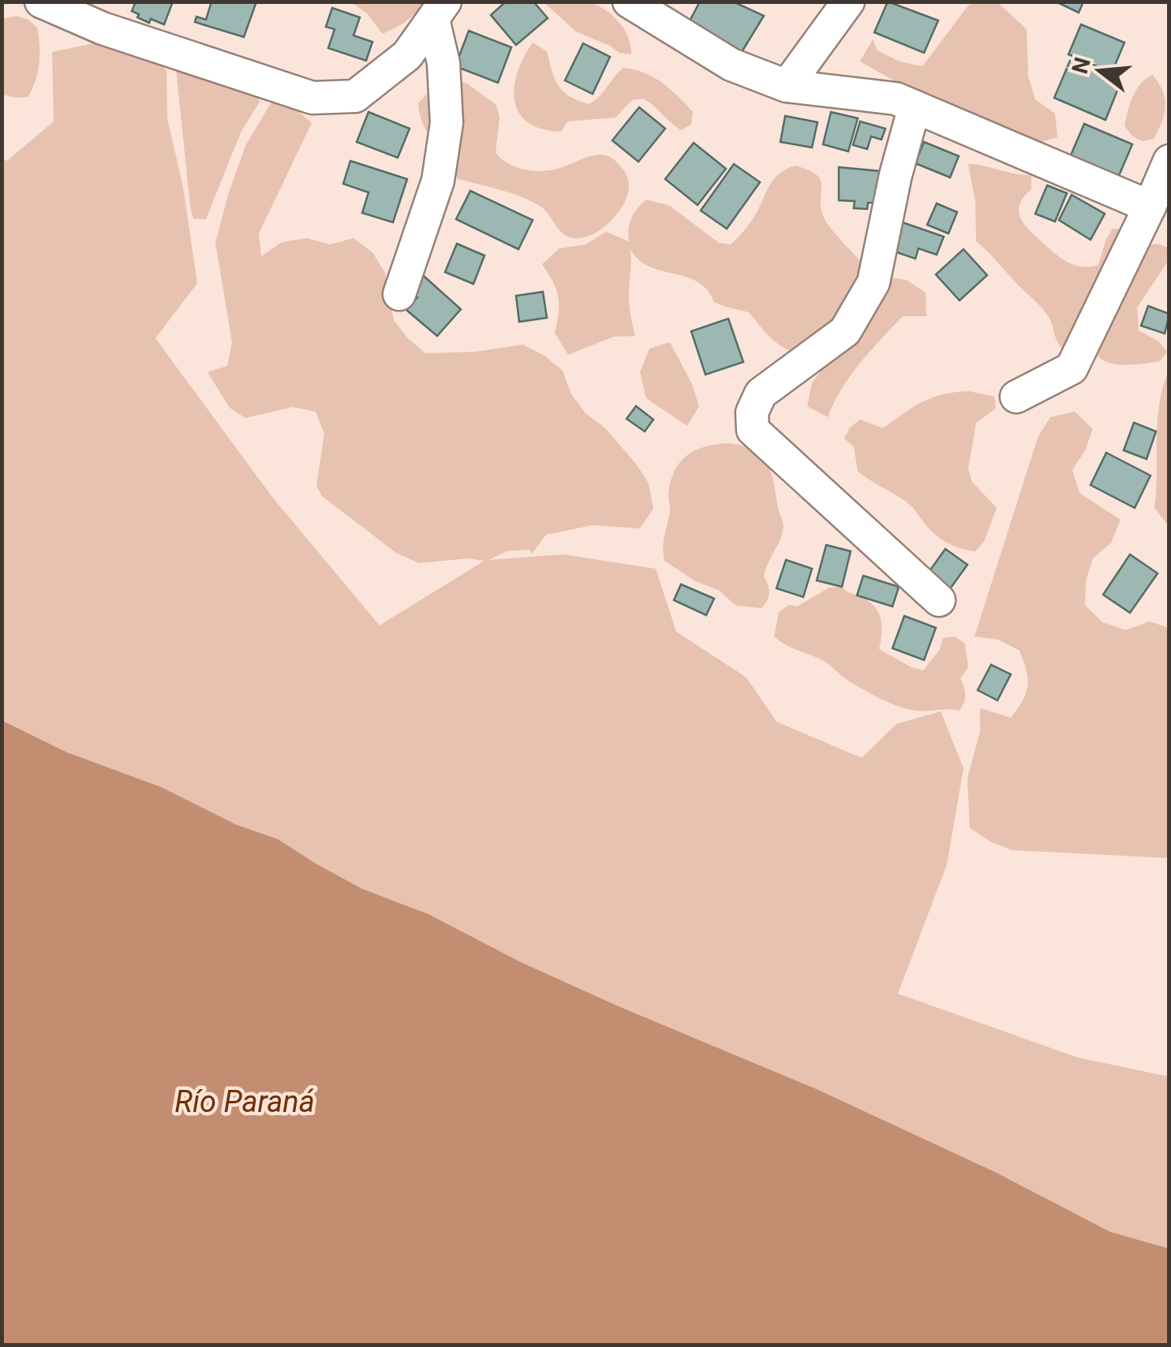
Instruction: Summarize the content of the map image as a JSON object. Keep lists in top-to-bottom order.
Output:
{
  "water": ["Río Paraná"],
  "north": "left"
}
